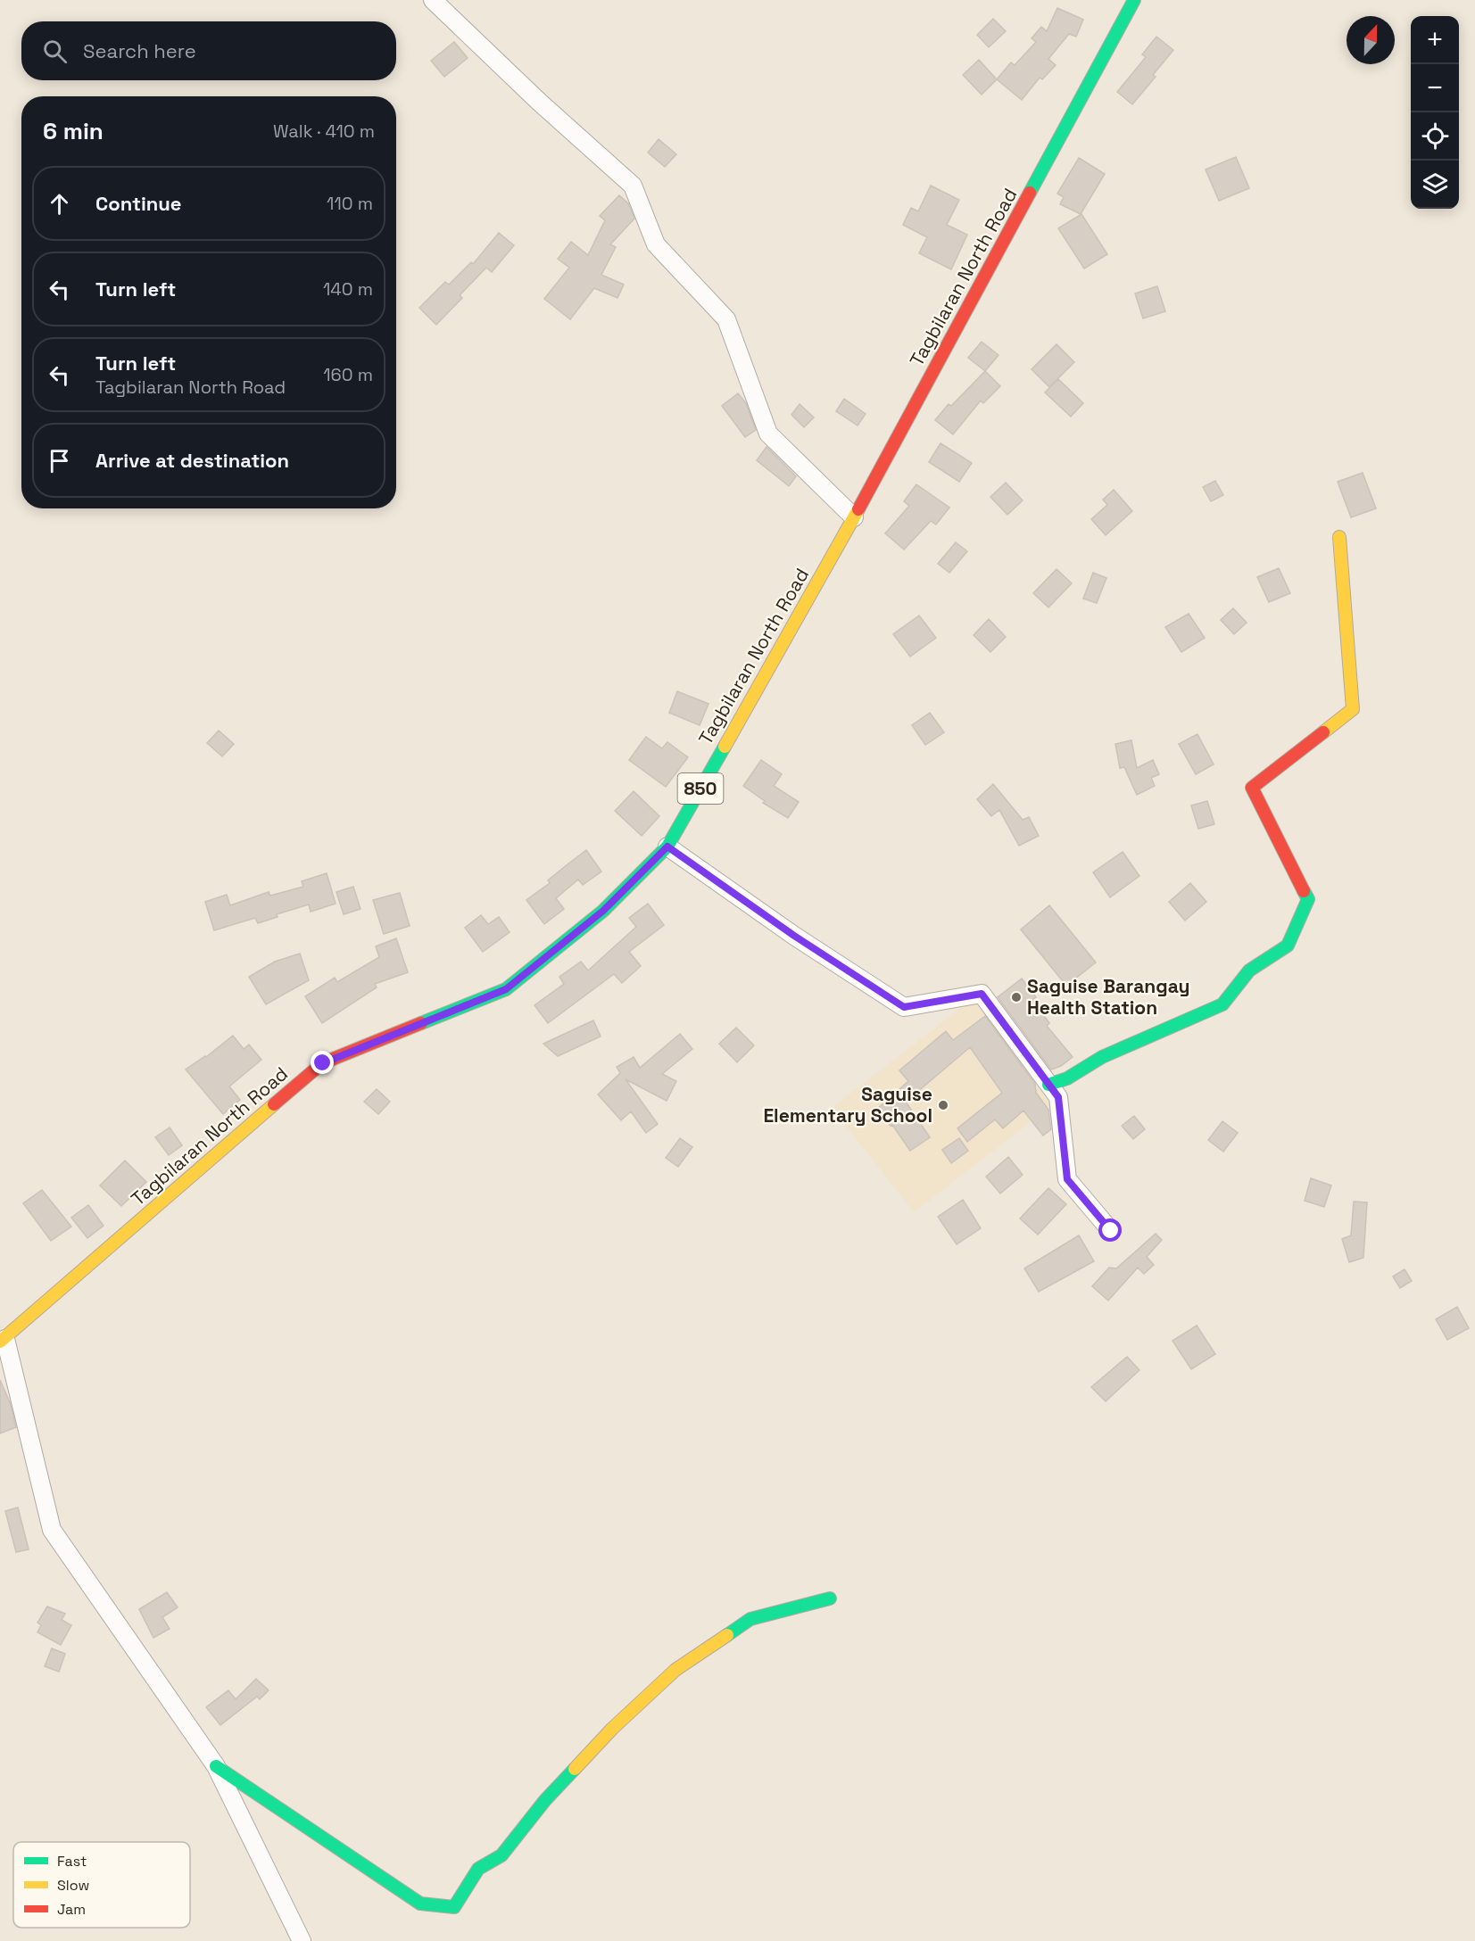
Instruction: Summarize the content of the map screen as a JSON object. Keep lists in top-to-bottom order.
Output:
{
  "streets": {
    "main road": ["Tagbilaran North Road", "850"]
  },
  "places": ["Saguise Barangay Health Station", "Saguise Elementary School"],
  "legend": ["Fast", "Slow", "Jam"],
  "north": "top",
  "page": {
    "map_buttons": ["+", "−"],
    "search": "Search here",
    "heading": ["6 min", "Walk · 410 m"],
    "list": [
      ["Continue", "110 m"],
      ["Turn left", "140 m"],
      ["Turn left", "Tagbilaran North Road", "160 m"],
      "Arrive at destination"
    ]
  }
}
